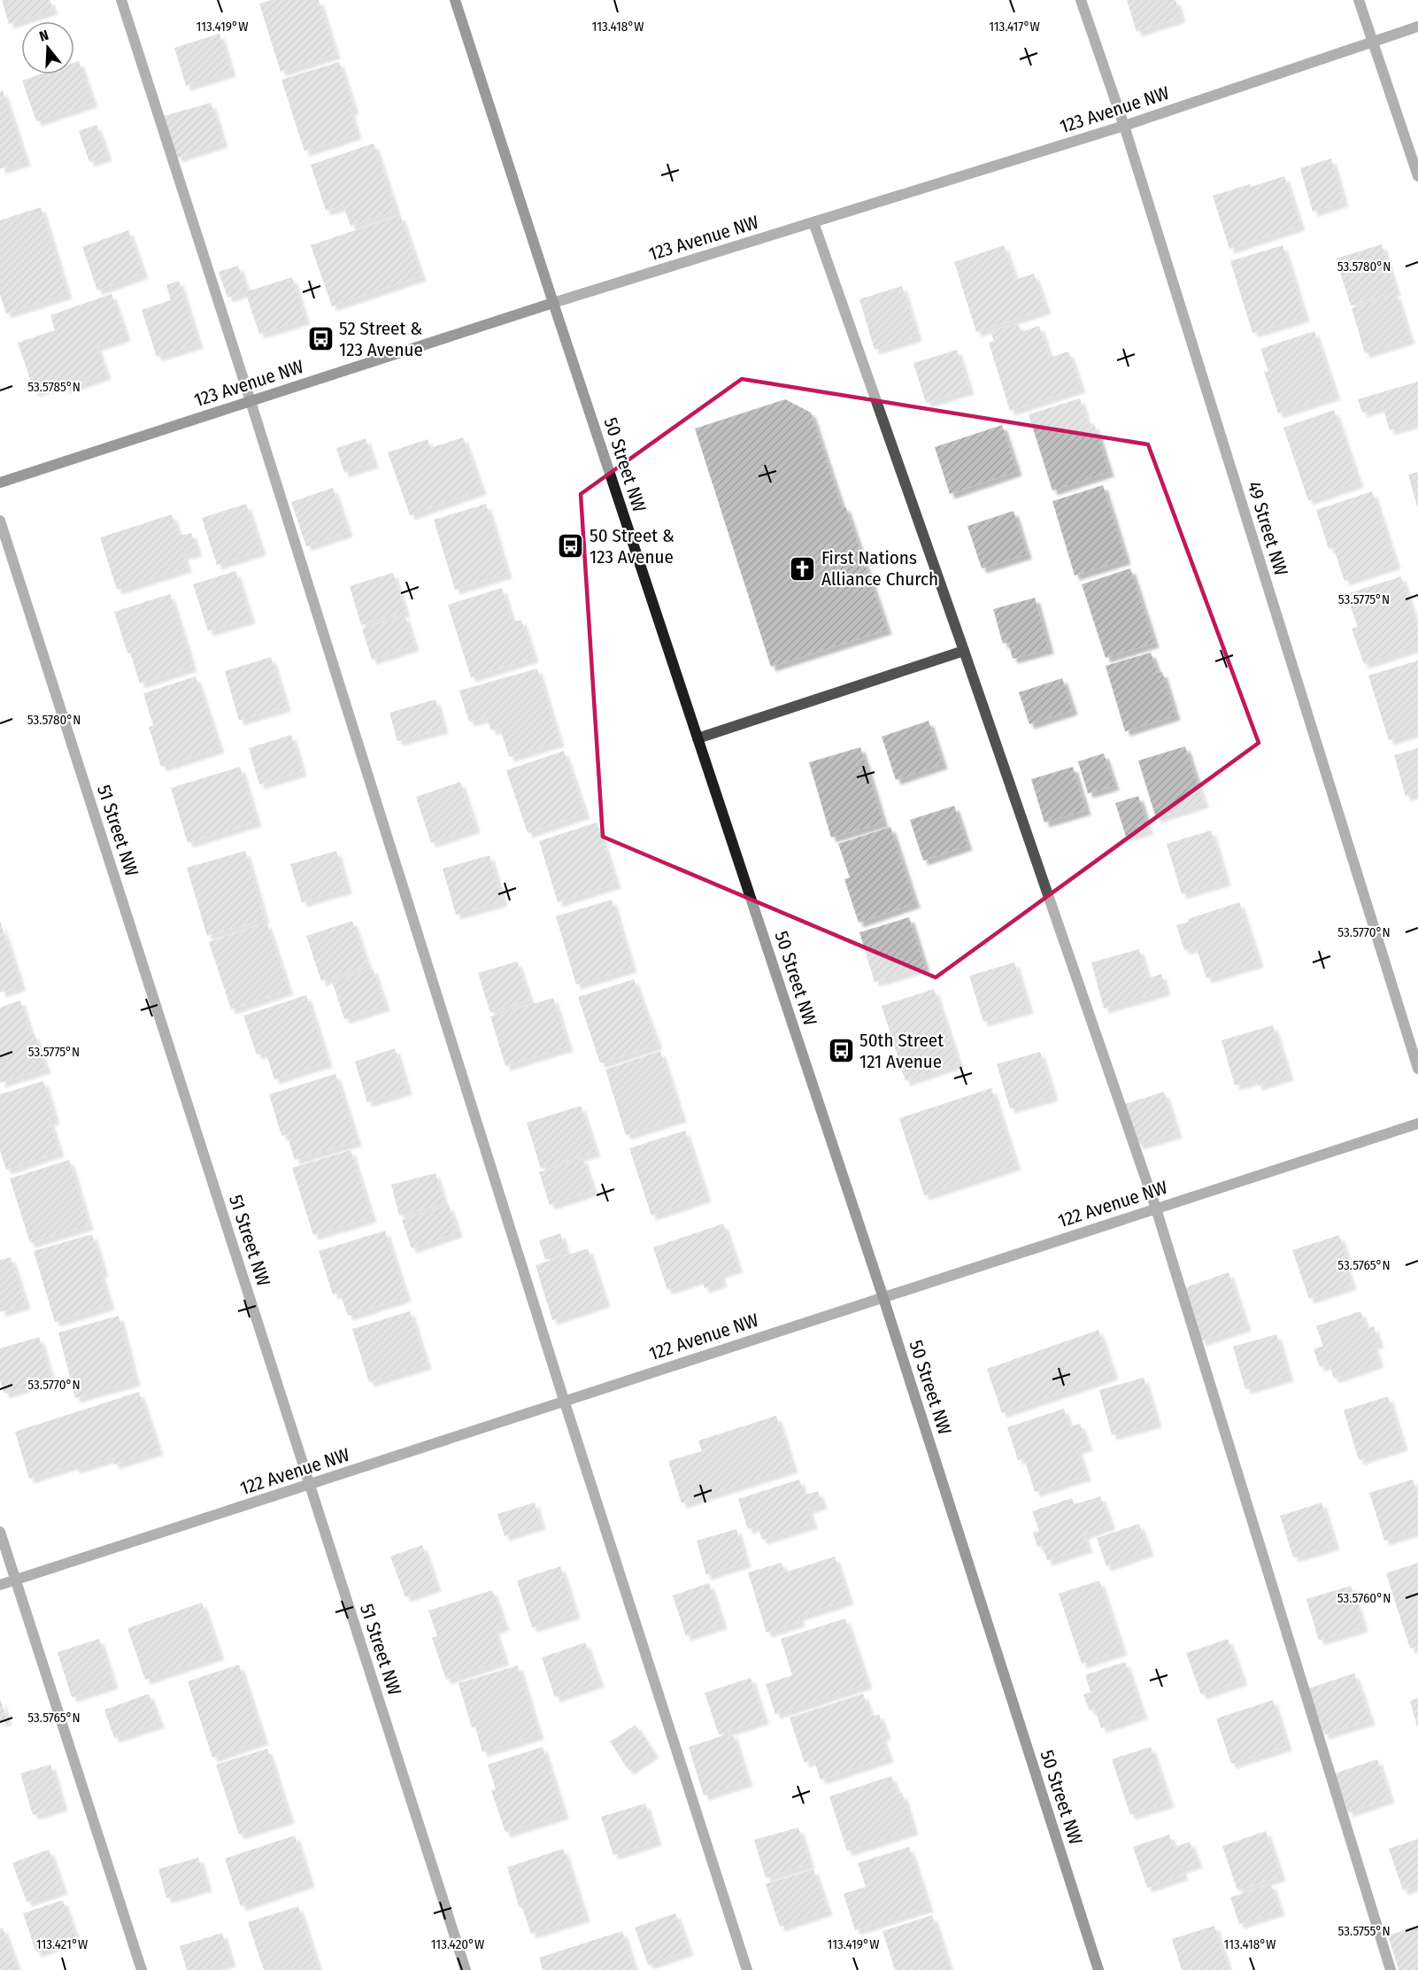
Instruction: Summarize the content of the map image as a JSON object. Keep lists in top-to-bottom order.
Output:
{
  "streets": {
    "main road": ["123 Avenue NW", "50 Street NW"],
    "street": ["49 Street NW", "51 Street NW", "122 Avenue NW"]
  },
  "crossings": [
    ["123 Avenue NW", "50 Street NW"],
    ["123 Avenue NW", "49 Street NW"],
    ["50 Street NW", "122 Avenue NW"],
    ["51 Street NW", "122 Avenue NW"]
  ],
  "places": {
    "bus stop": ["52 Street & 123 Avenue", "50 Street & 123 Avenue", "50th Street 121 Avenue"],
    "church": ["First Nations Alliance Church"]
  },
  "north": "top",
  "coordinates": [
    "113.419°W",
    "113.418°W",
    "113.417°W",
    "53.5780°N",
    "53.5785°N",
    "53.5775°N",
    "53.5770°N",
    "53.5765°N",
    "53.5760°N",
    "53.5755°N",
    "113.421°W",
    "113.420°W"
  ]
}
